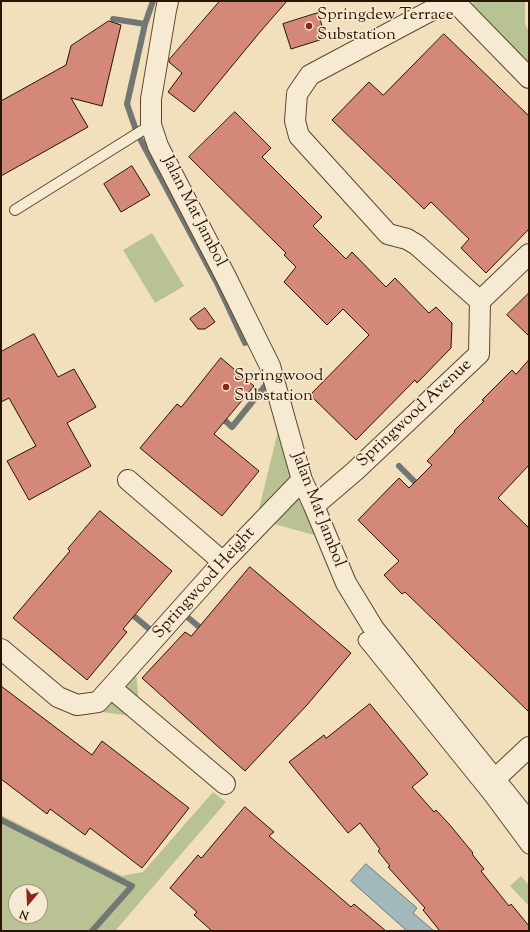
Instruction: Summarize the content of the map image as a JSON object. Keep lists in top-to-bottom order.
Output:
{
  "streets": {
    "street": ["Jalan Mat Jambol", "Springwood Avenue", "Springwood Height"]
  },
  "crossings": [
    ["Jalan Mat Jambol", "Springwood Avenue"],
    ["Jalan Mat Jambol", "Springwood Height"]
  ],
  "places": ["Springdew Terrace Substation", "Springwood Substation"],
  "north": "bottom"
}
